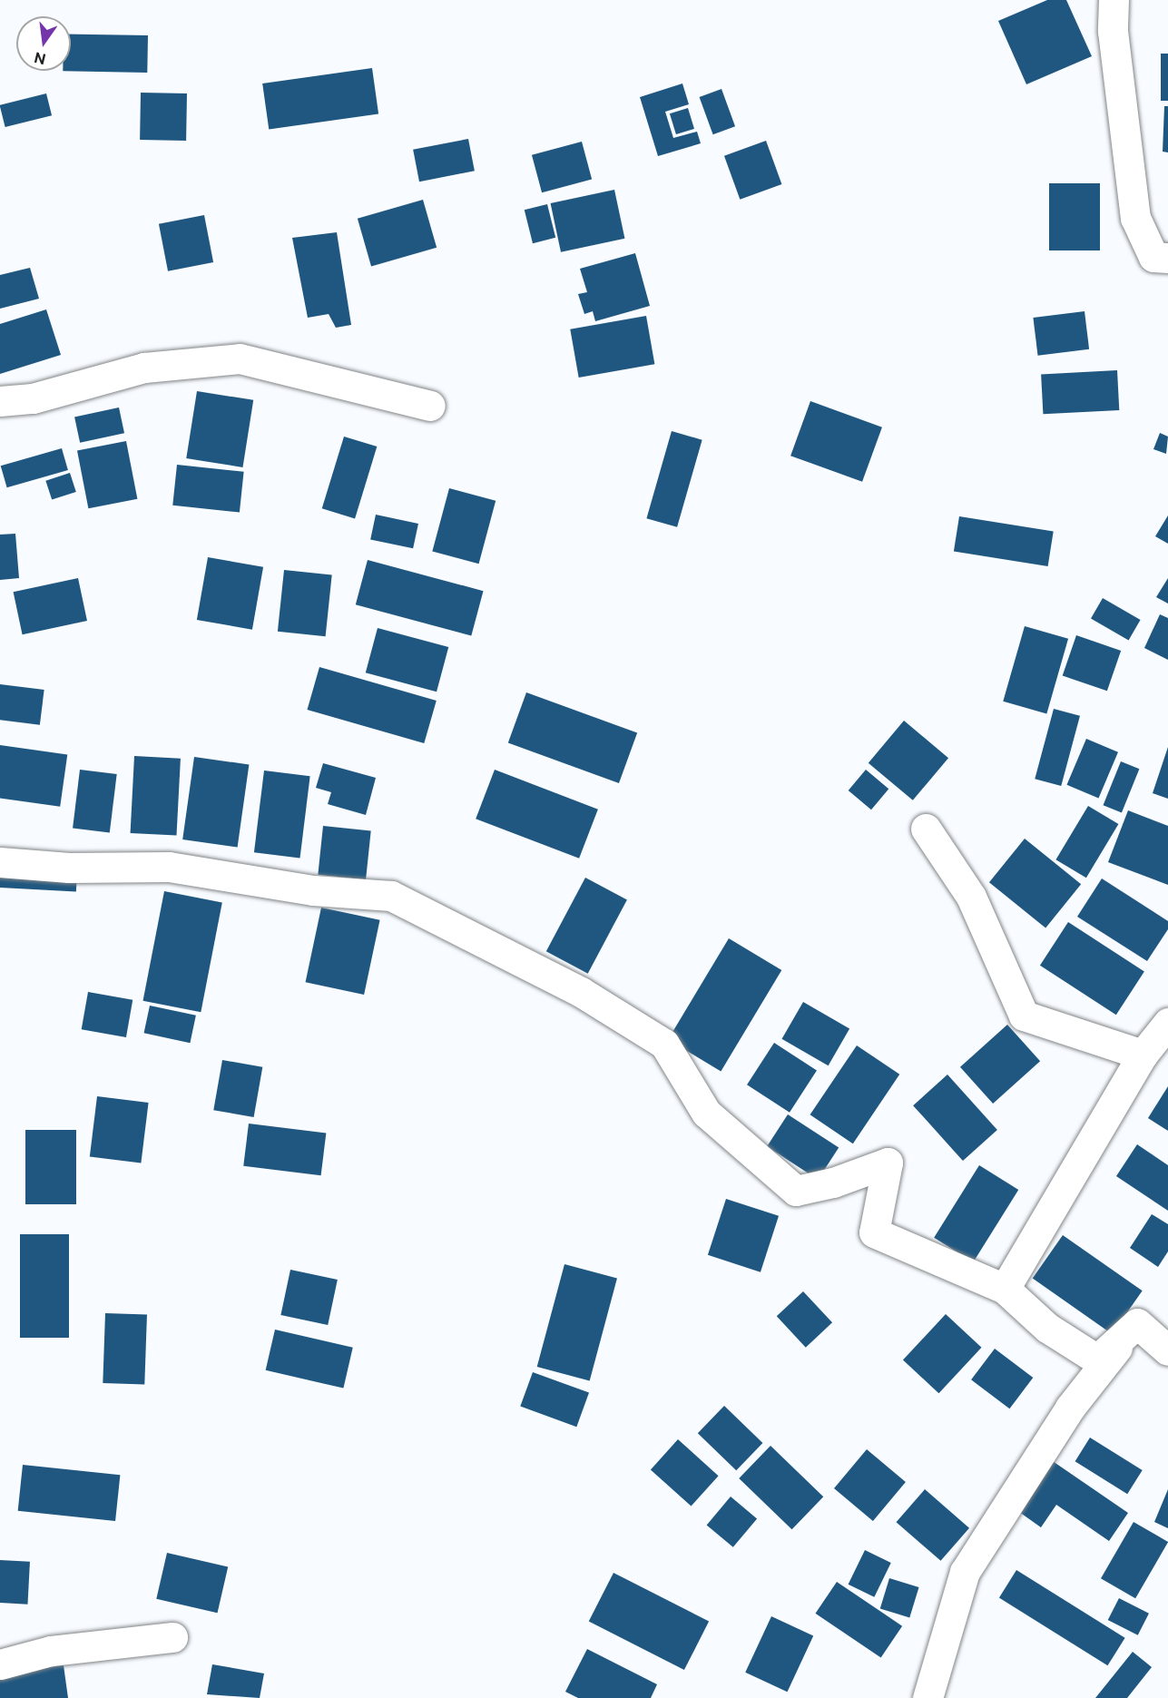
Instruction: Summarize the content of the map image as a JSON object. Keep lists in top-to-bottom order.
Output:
{
  "north": "bottom"
}
